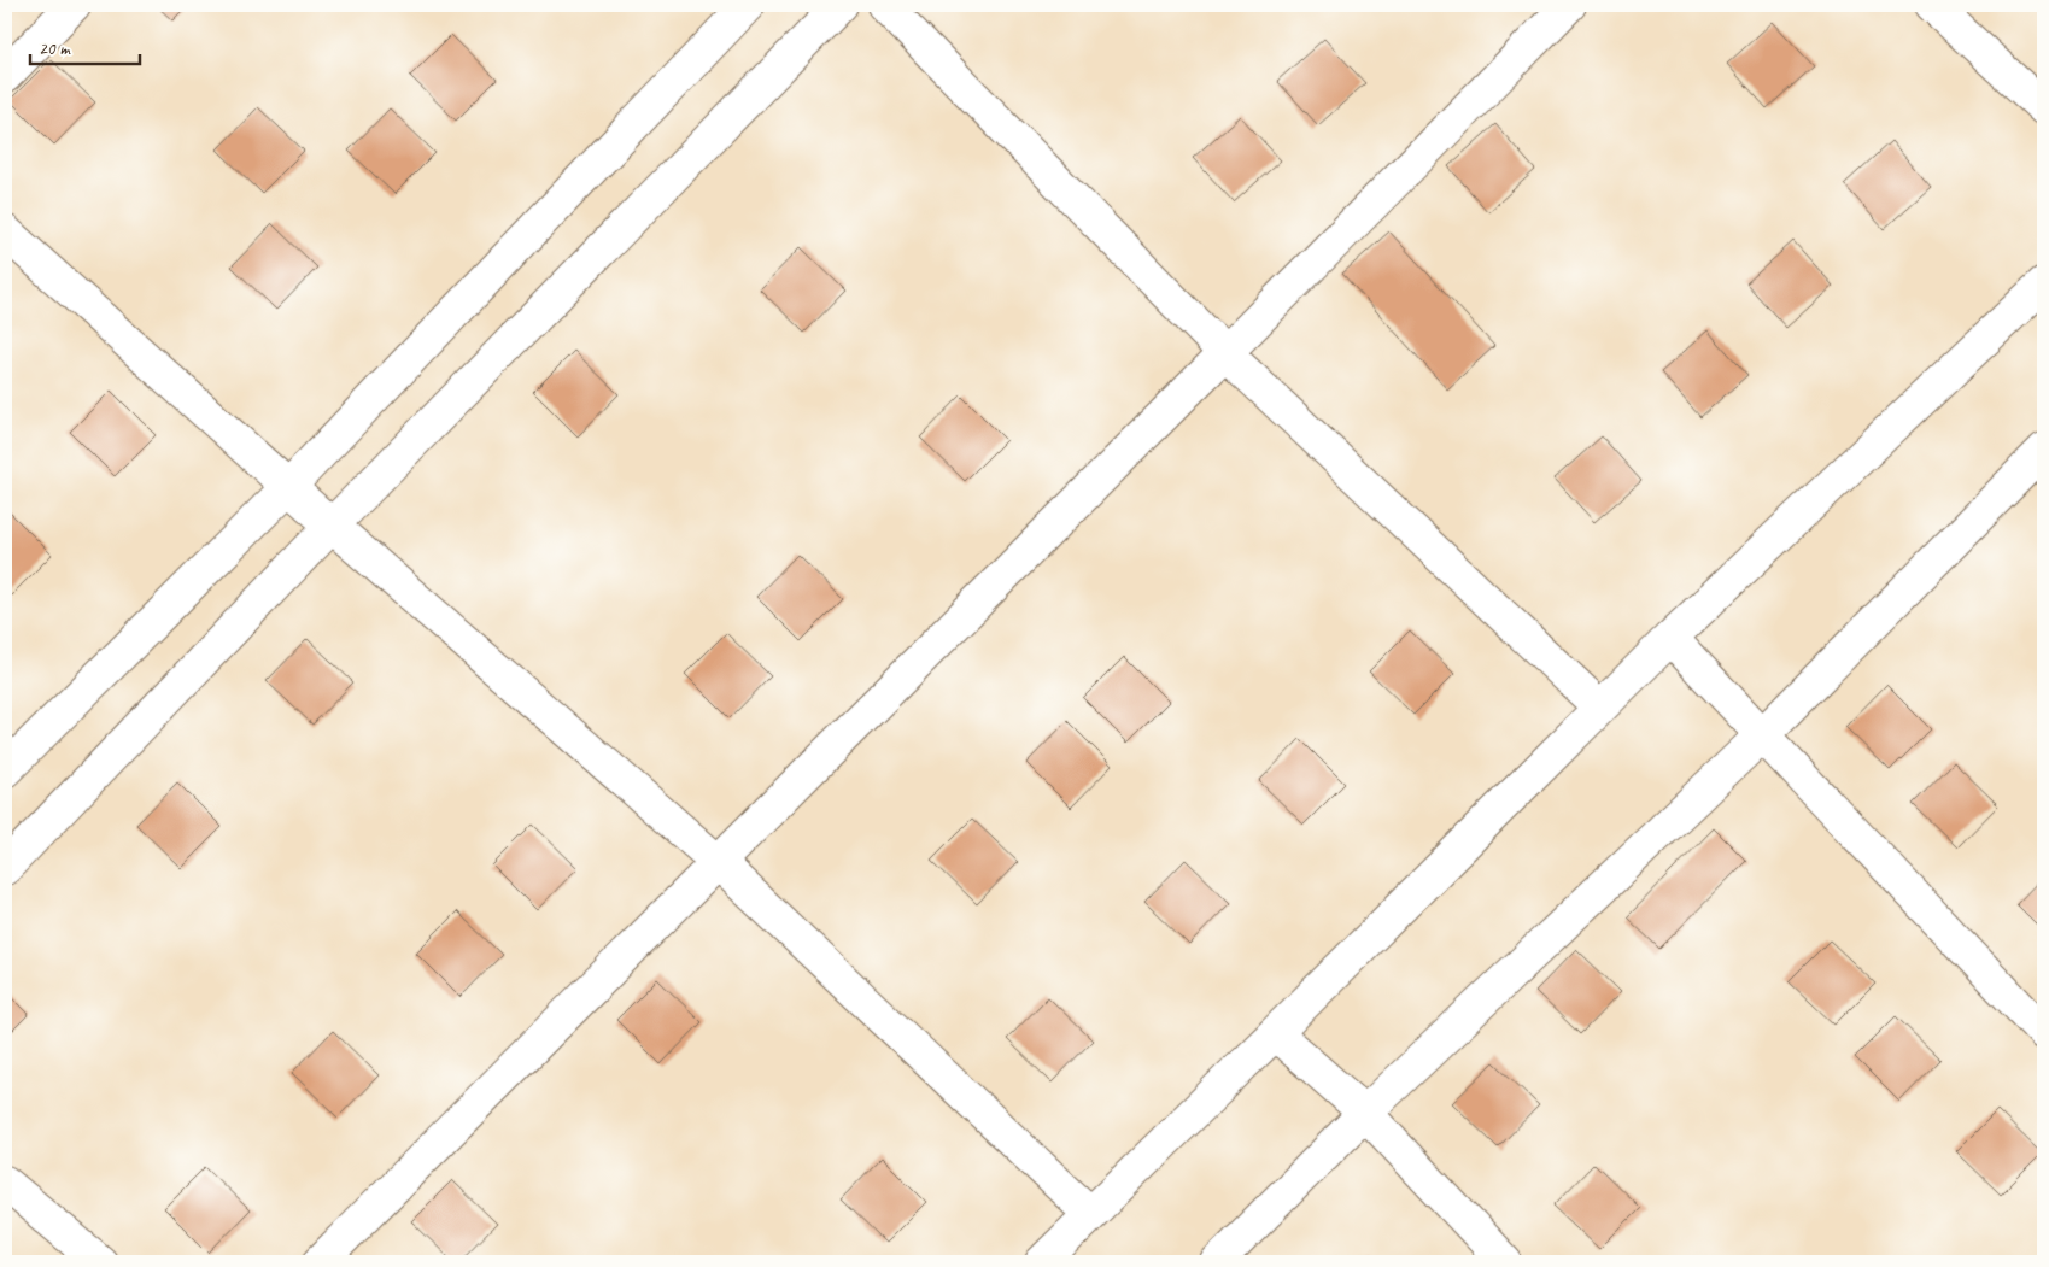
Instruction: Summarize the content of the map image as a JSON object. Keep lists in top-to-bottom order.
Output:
{
  "scale_bar": "20 m"
}
